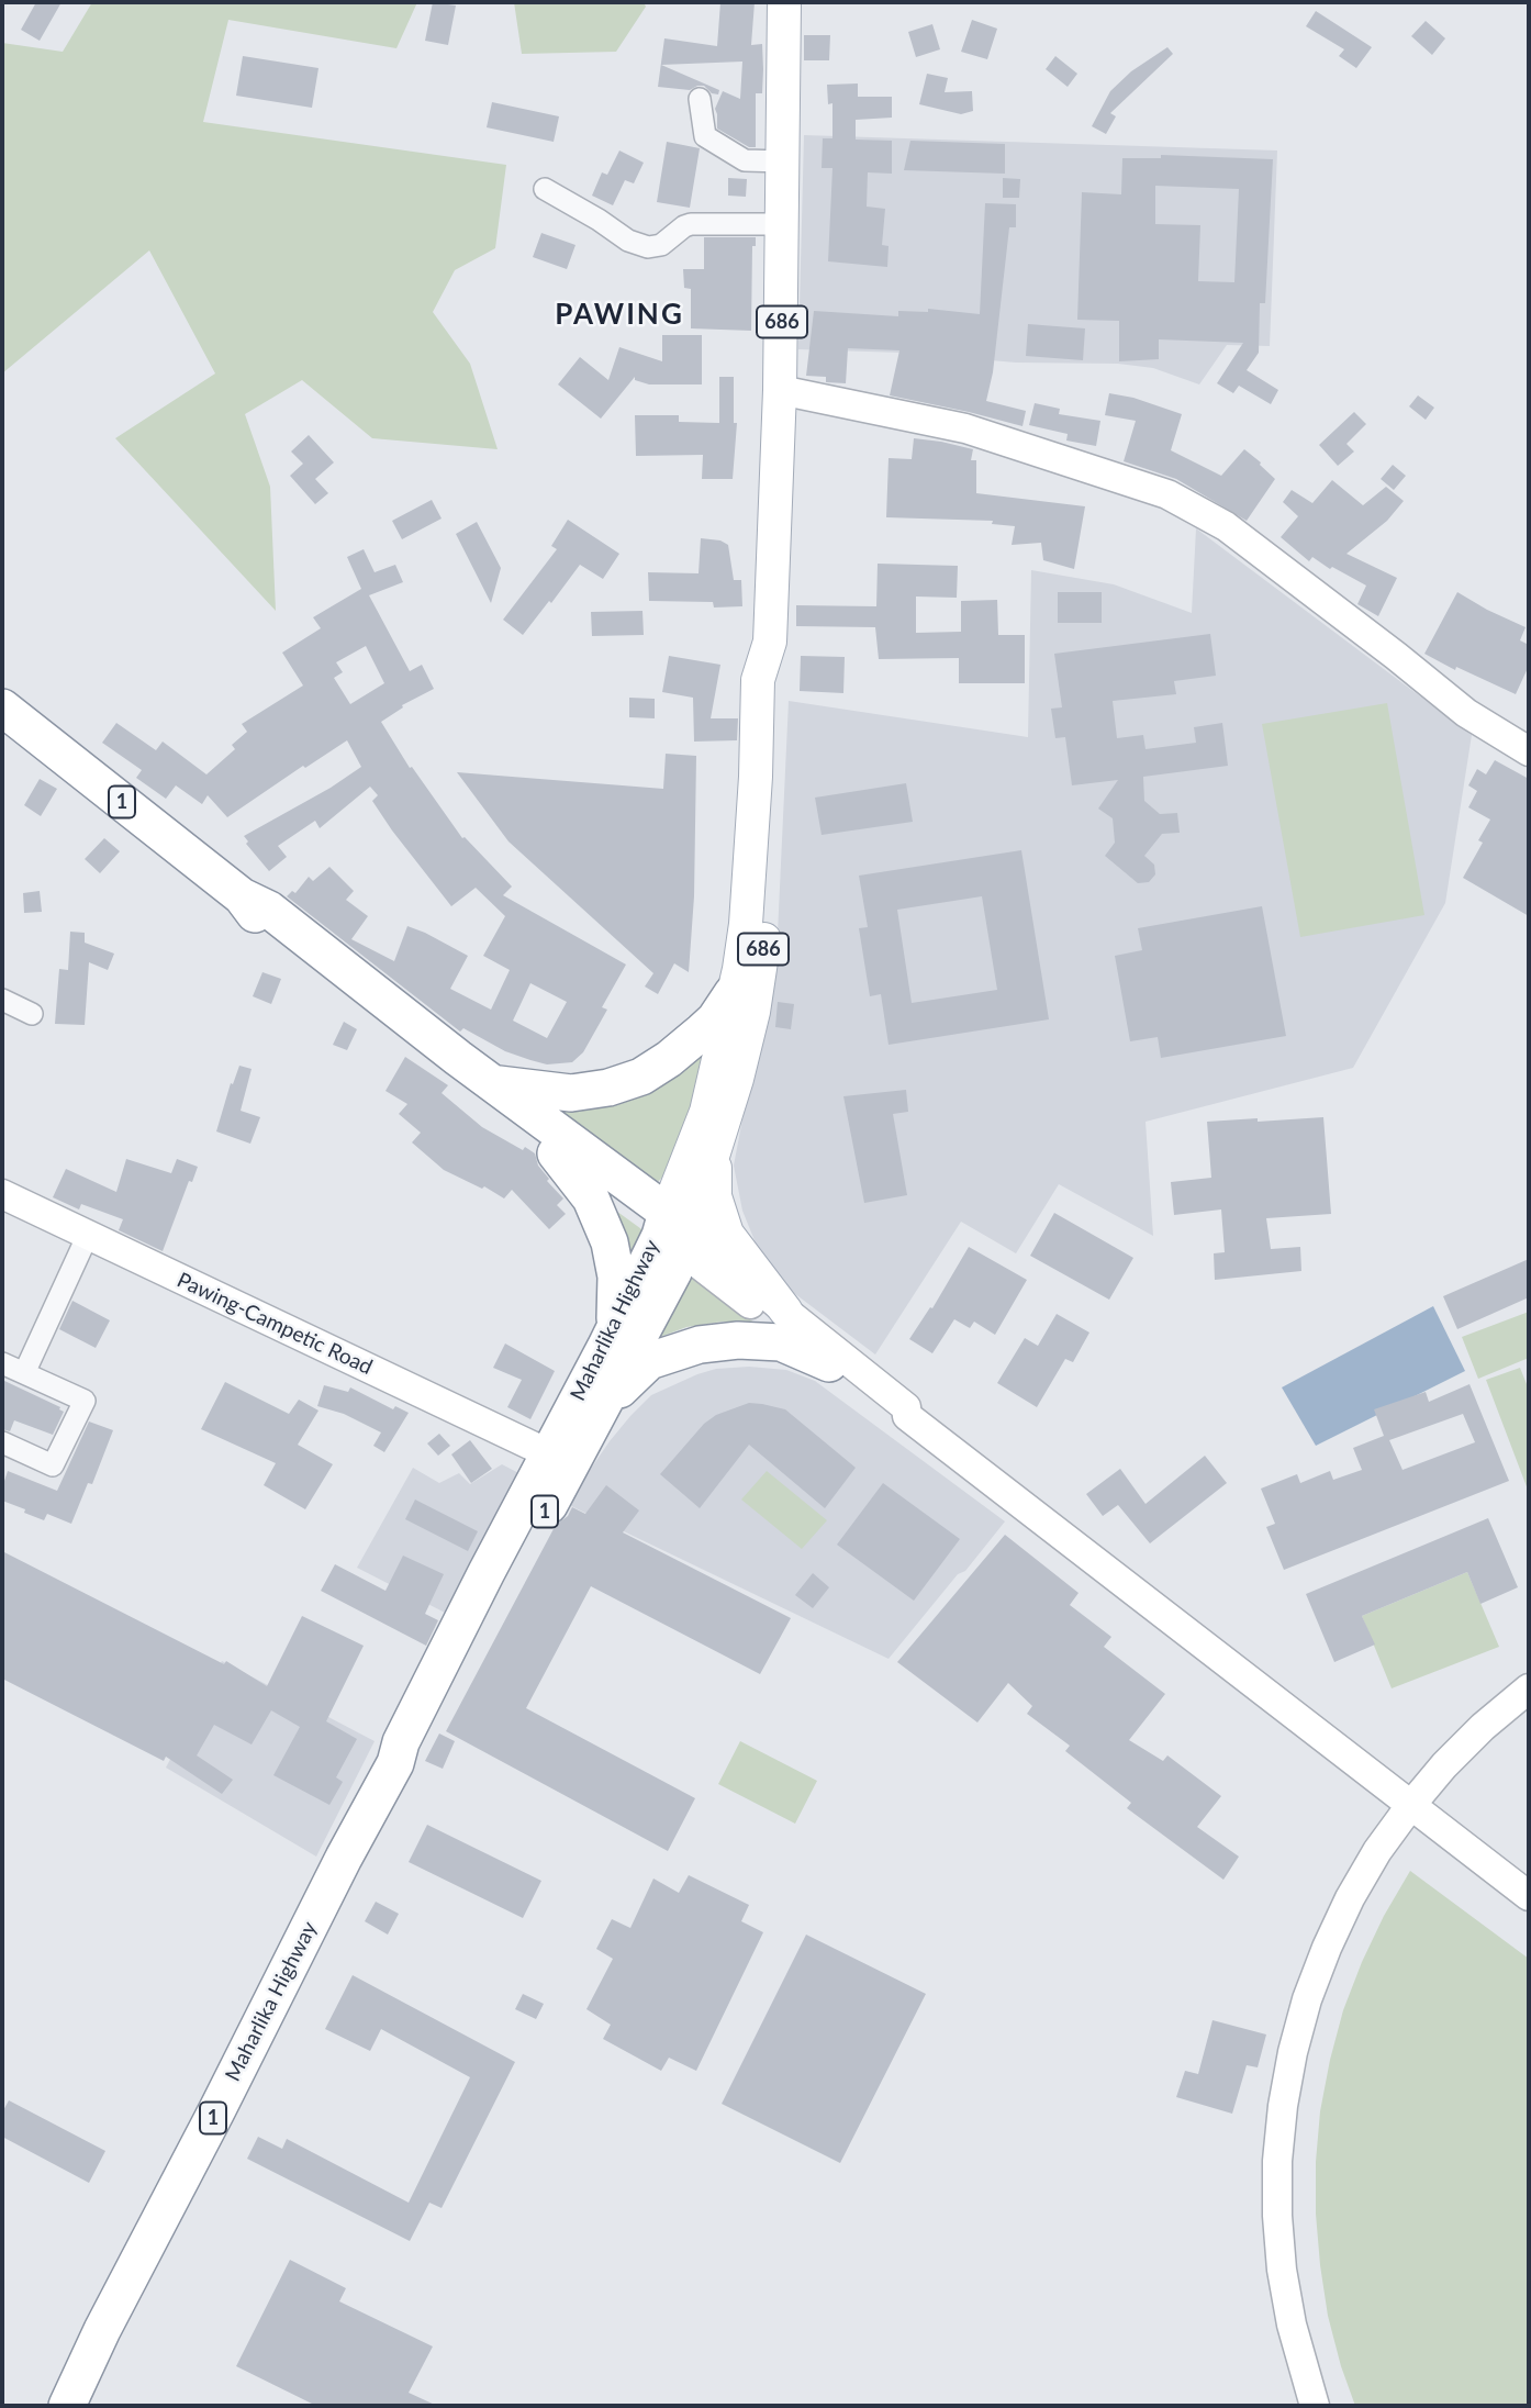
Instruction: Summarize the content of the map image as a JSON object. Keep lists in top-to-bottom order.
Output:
{
  "streets": {
    "highway": ["686", "1", "Maharlika Highway"],
    "street": ["Pawing-Campetic Road"]
  },
  "crossings": [
    ["686", "Maharlika Highway"],
    ["1", "Maharlika Highway"],
    ["Maharlika Highway", "Pawing-Campetic Road"]
  ],
  "districts": ["PAWING"]
}
